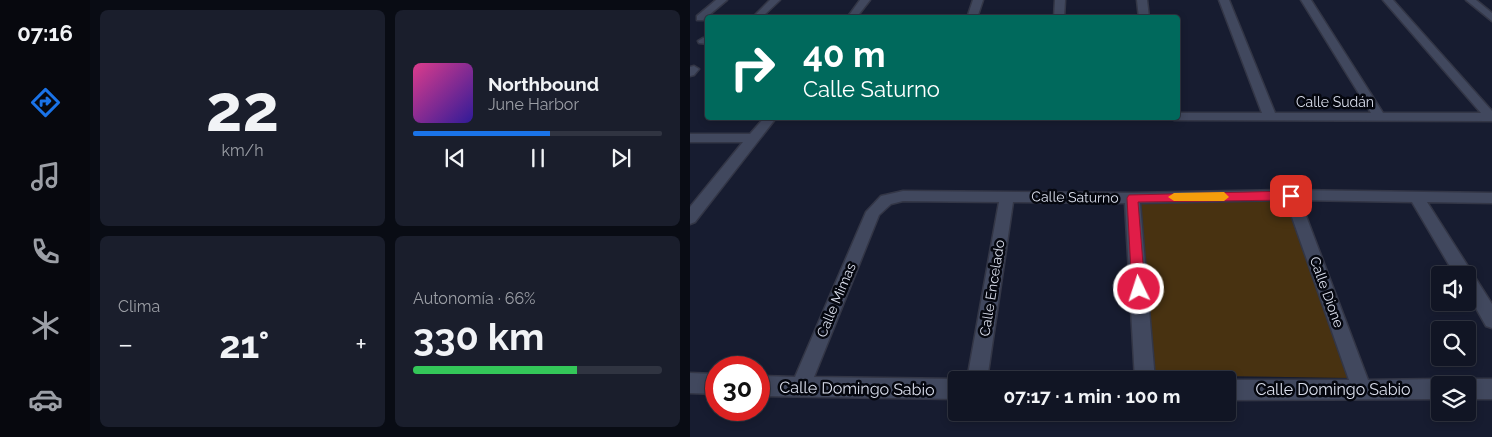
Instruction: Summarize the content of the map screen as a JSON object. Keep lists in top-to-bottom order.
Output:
{
  "streets": {
    "street": [
      "Calle Sudán",
      "Calle Saturno",
      "Calle Encelado",
      "Calle Dione",
      "Calle Mimas",
      "Calle Domingo Sabio"
    ]
  },
  "crossings": [
    ["Calle Saturno", "Calle Encelado"],
    ["Calle Saturno", "Calle Dione"],
    ["Calle Saturno", "Calle Mimas"],
    ["Calle Dione", "Calle Domingo Sabio"],
    ["Calle Mimas", "Calle Domingo Sabio"]
  ],
  "page": {
    "tabs": "07:16",
    "tile": [
      ["22", "km/h"],
      "Clima",
      ["Autonomía · 66%", "330 km"]
    ],
    "turn": ["40 m", "Calle Saturno"],
    "song": ["Northbound", "June Harbor"],
    "heat": ["−", "21°", "+"],
    "limit": "30",
    "trip": "07:17 · 1 min · 100 m"
  }
}
